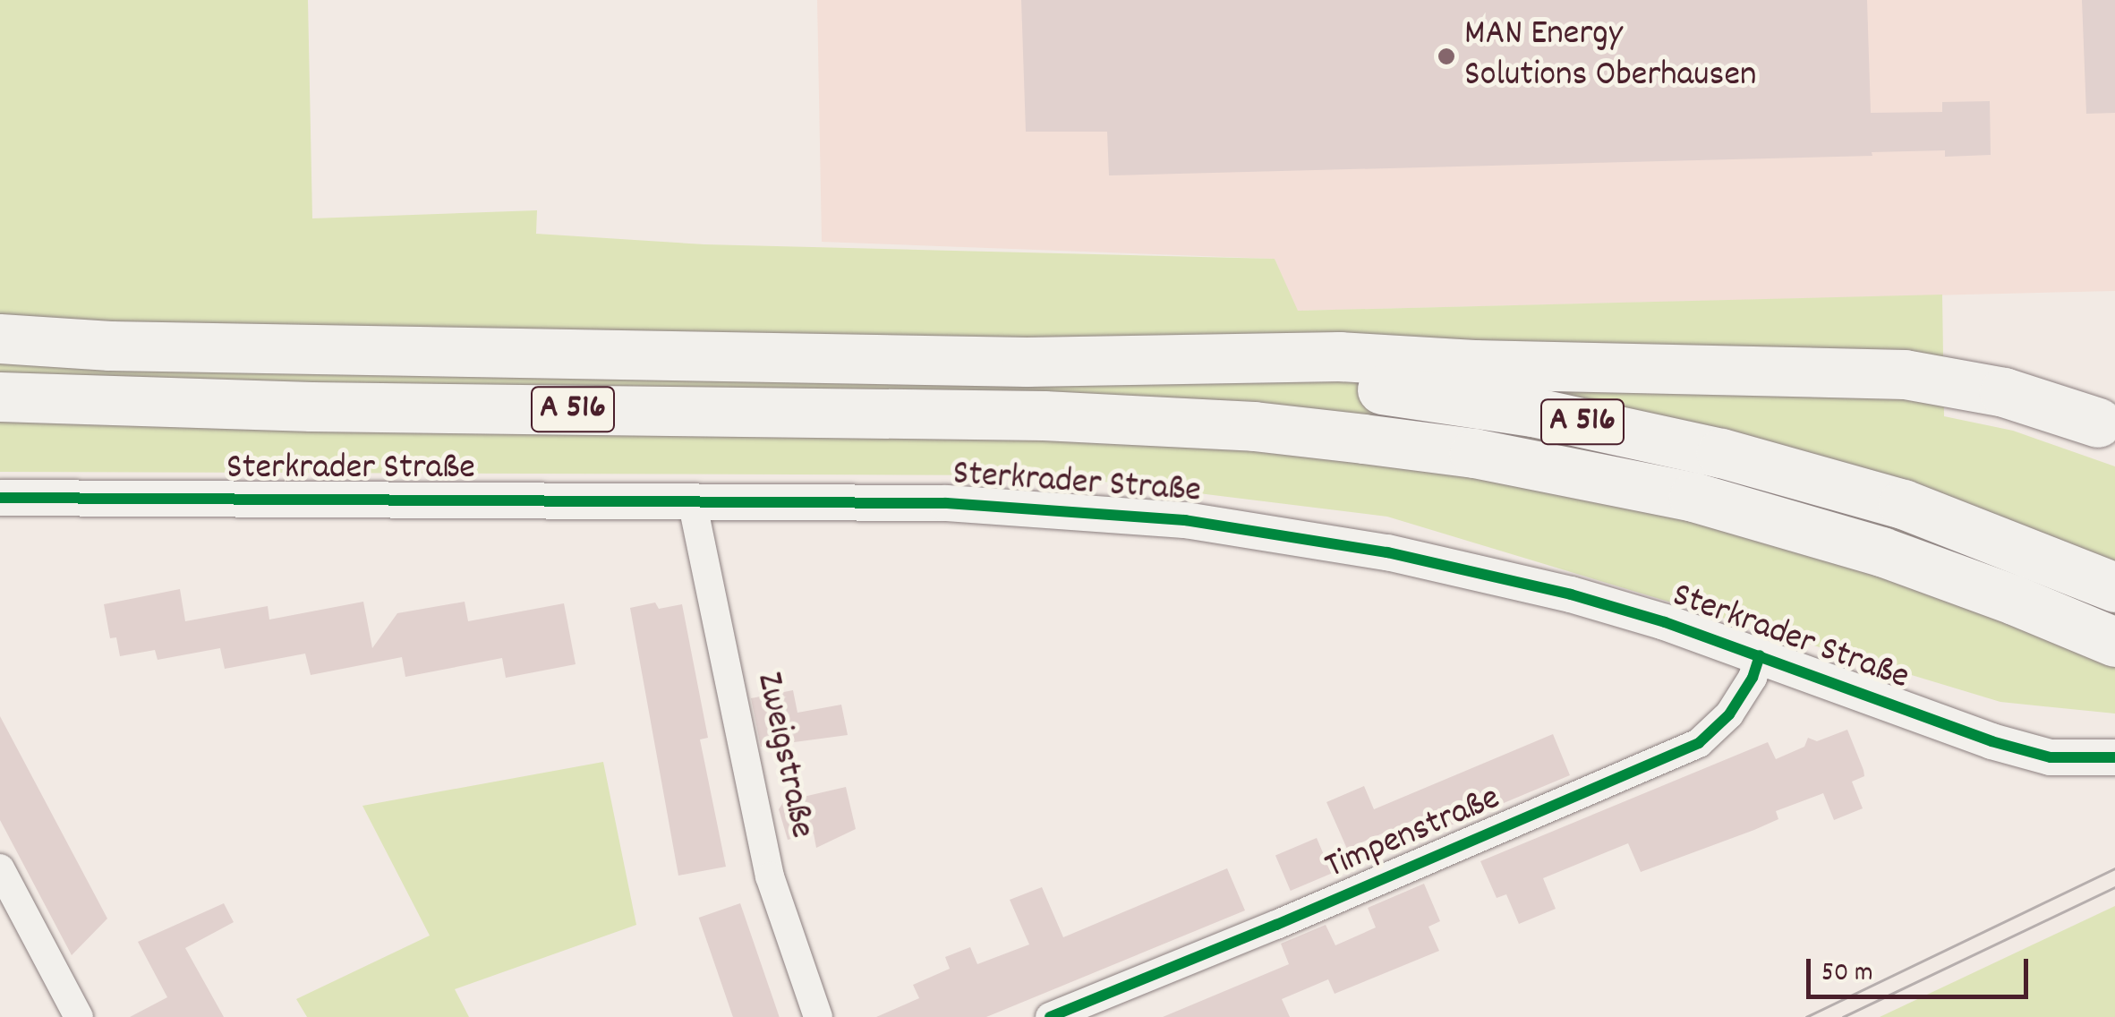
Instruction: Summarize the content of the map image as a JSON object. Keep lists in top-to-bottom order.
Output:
{
  "streets": {
    "highway": ["A 516"],
    "street": ["Sterkrader Straße", "Zweigstraße", "Timpenstraße"]
  },
  "crossings": [
    ["Sterkrader Straße", "Zweigstraße"],
    ["Sterkrader Straße", "Timpenstraße"]
  ],
  "places": ["MAN Energy Solutions Oberhausen"],
  "scale_bar": "50 m"
}
